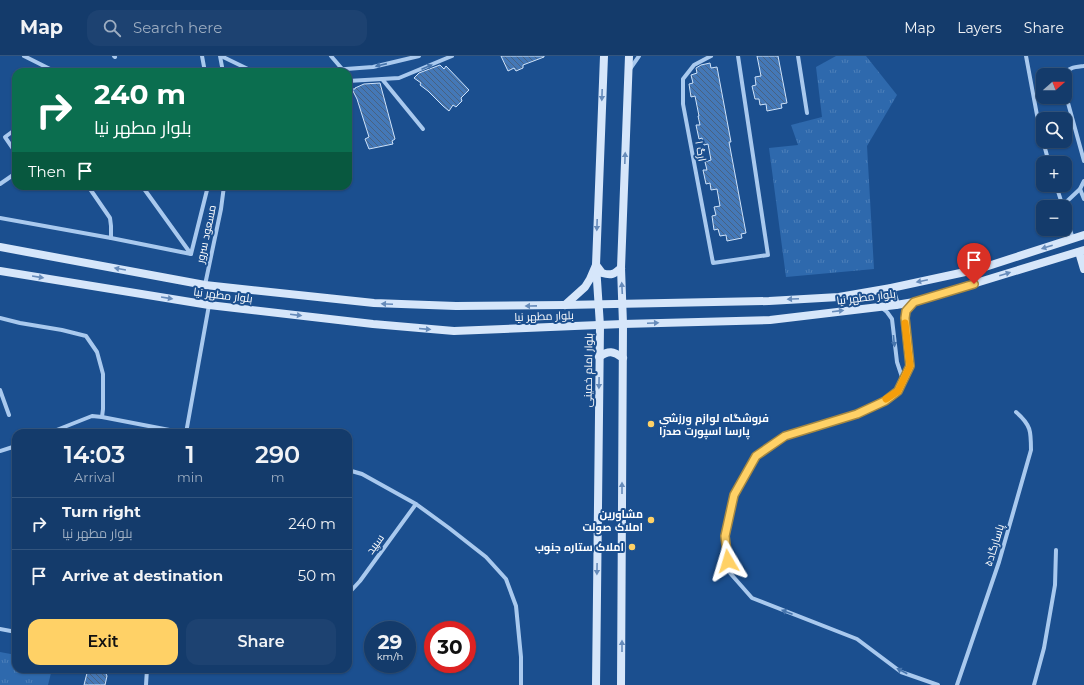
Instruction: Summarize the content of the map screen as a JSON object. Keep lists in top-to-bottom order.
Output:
{
  "streets": {
    "main road": ["بلوار مطهر نیا", "بلوار امام خمینی"],
    "street": [
      "ارگ ۱",
      "مسعود سرور",
      "سپید",
      "پاسارگاد۵"
    ]
  },
  "crossings": [
    ["مسعود سرور", "بلوار مطهر نیا"],
    ["بلوار مطهر نیا", "بلوار امام خمینی"]
  ],
  "places": ["فروشگاه لوازم ورزشي پارسا اسپورت صدرا", "مشاورین املاک صولت", "املاک ستاره جنوب"],
  "north": "right",
  "page": {
    "header": "Map",
    "search": "Search here",
    "nav": ["Map", "Layers", "Share"],
    "map_buttons": ["+", "−"],
    "turn": ["240 m", "بلوار مطهر نیا"],
    "then": "Then",
    "eta": [
      "14:03",
      "Arrival",
      "1",
      "min",
      "290",
      "m"
    ],
    "list": [
      {
        "name": "Turn right",
        "note": "بلوار مطهر نیا",
        "value": "240 m"
      },
      {
        "name": "Arrive at destination",
        "value": "50 m"
      }
    ],
    "buttons": ["Exit", "Share"],
    "speed": "29 km/h",
    "limit": "30"
  }
}
